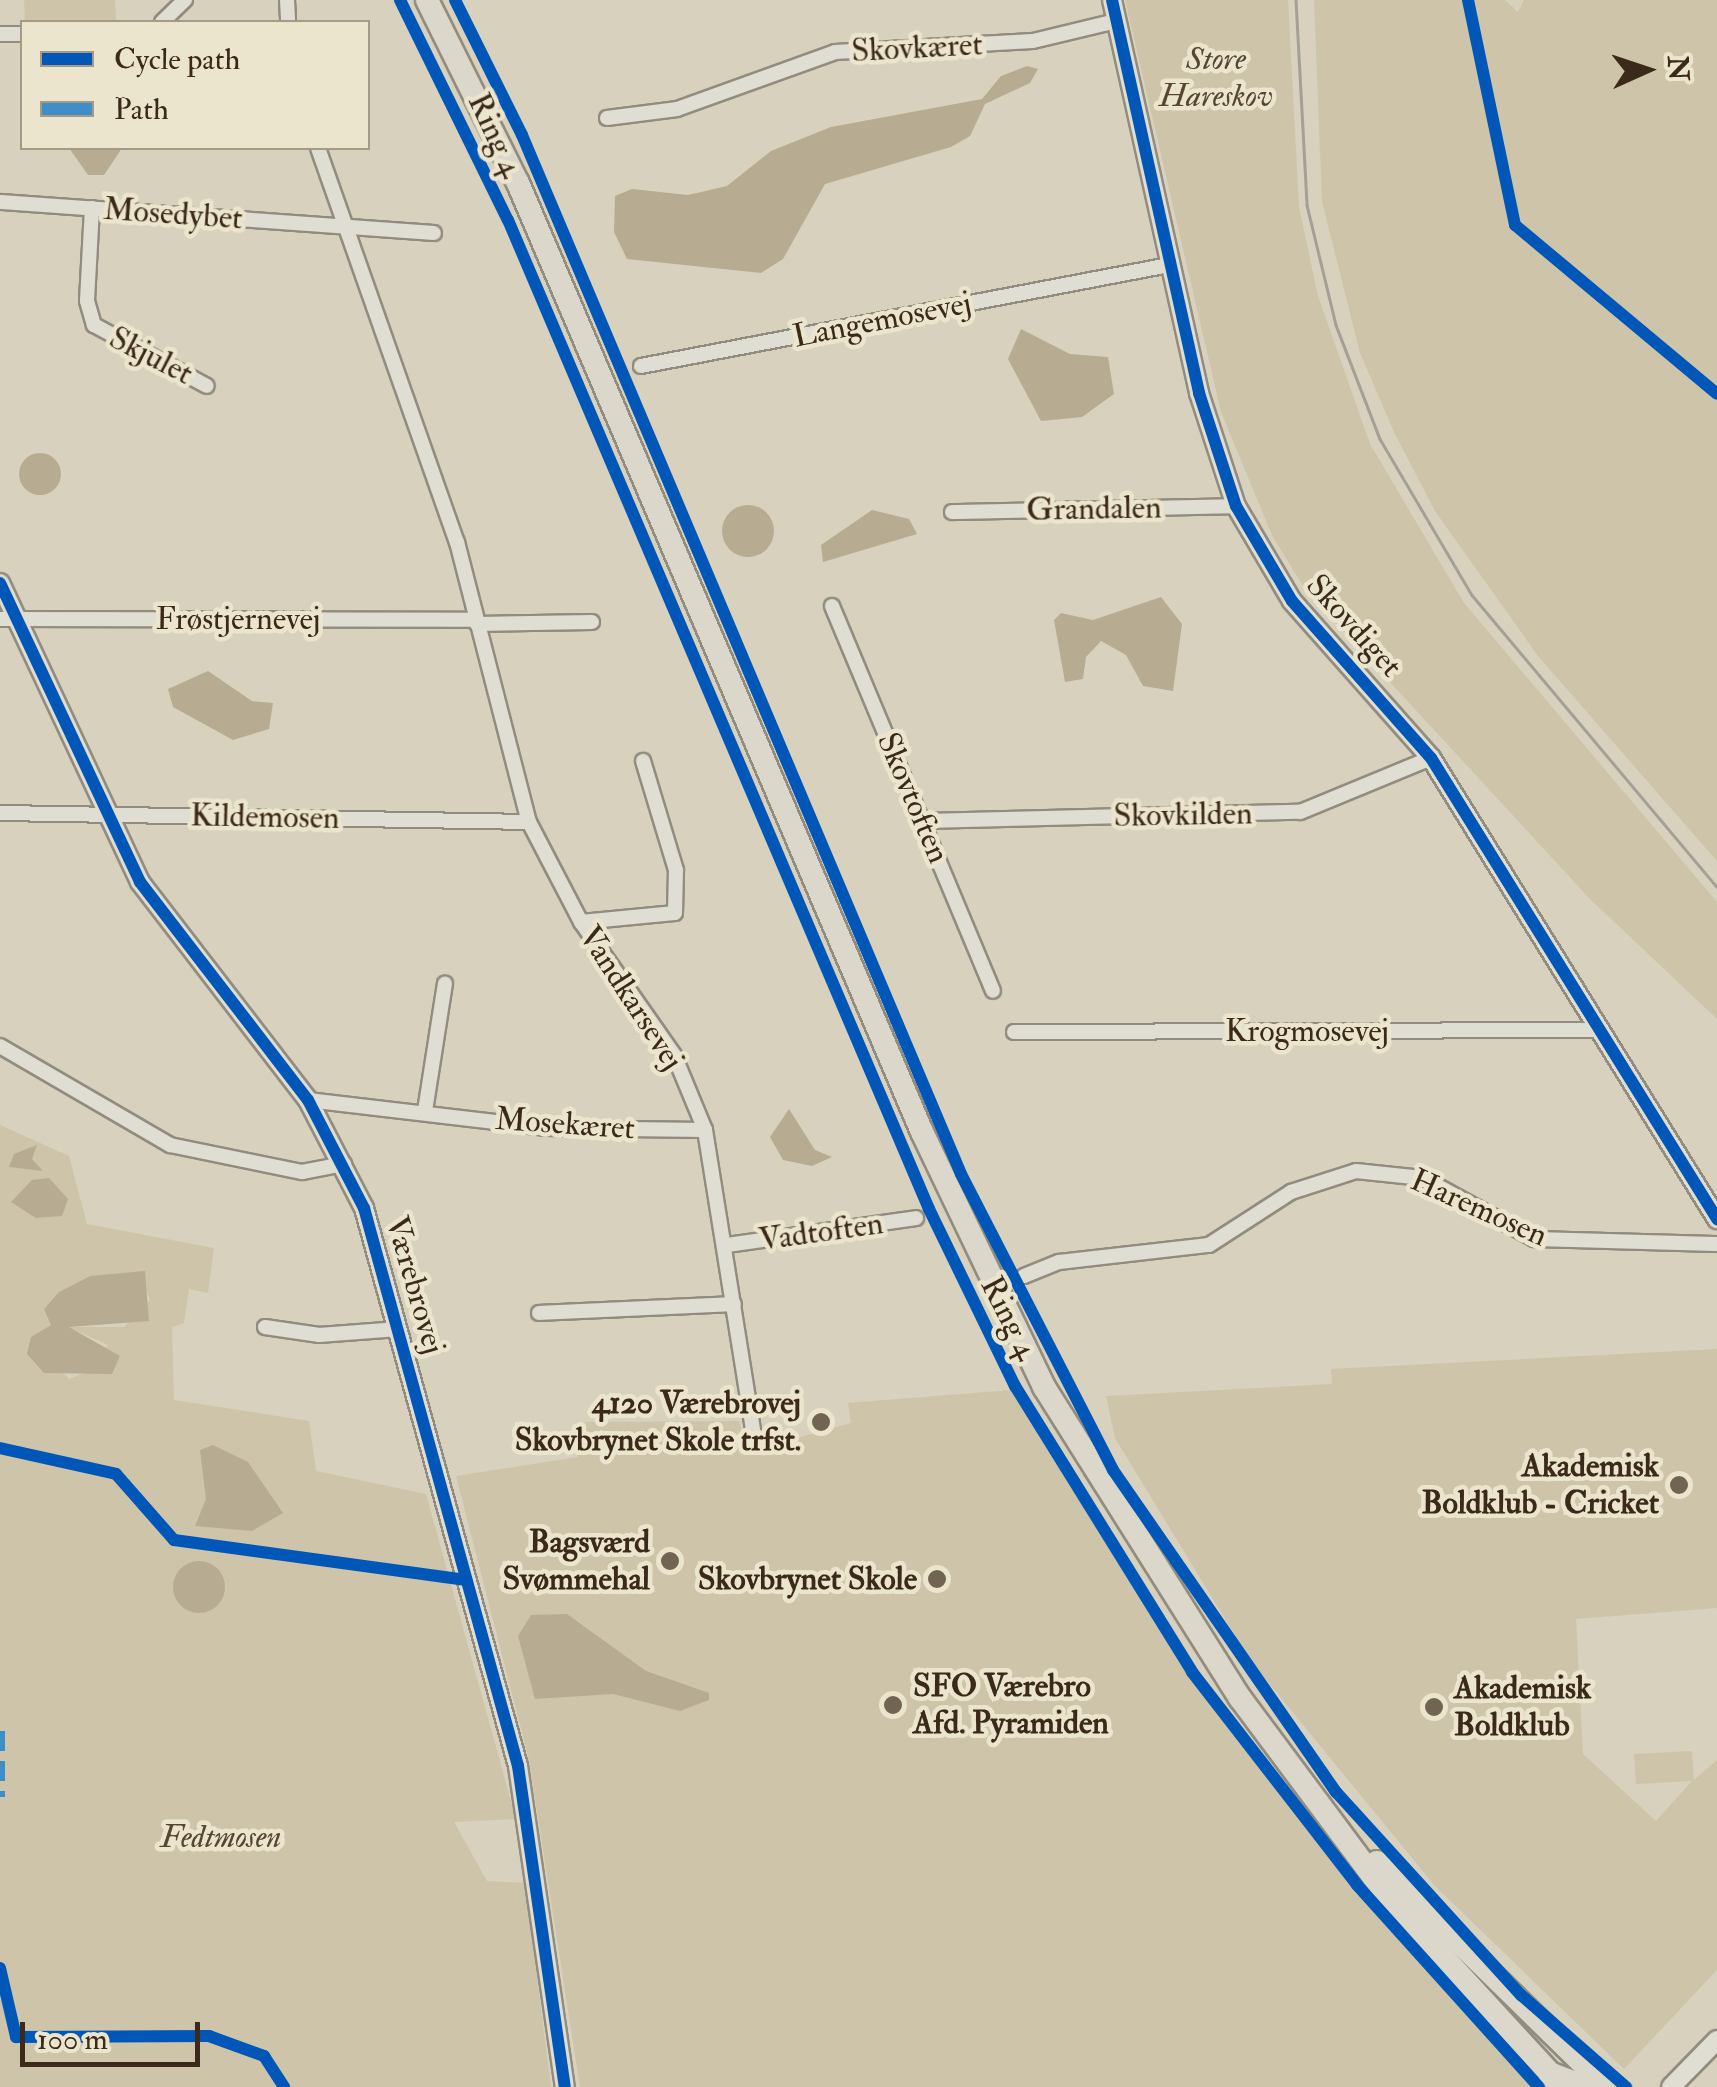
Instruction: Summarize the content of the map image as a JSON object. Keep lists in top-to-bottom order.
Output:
{
  "streets": {
    "main road": ["Ring 4"],
    "street": [
      "Skovkæret",
      "Mosedybet",
      "Langemosevej",
      "Skjulet",
      "Grandalen",
      "Frøstjernevej",
      "Skovdiget",
      "Skovtoften",
      "Skovkilden",
      "Kildemosen",
      "Vandkarsevej",
      "Krogmosevej",
      "Mosekæret",
      "Haremosen",
      "Vadtoften",
      "Værebrovej"
    ]
  },
  "crossings": [
    ["Skovkæret", "Skovdiget"],
    ["Mosedybet", "Skjulet"],
    ["Mosedybet", "Vandkarsevej"],
    ["Langemosevej", "Skovdiget"],
    ["Grandalen", "Skovdiget"],
    ["Frøstjernevej", "Vandkarsevej"],
    ["Frøstjernevej", "Værebrovej"],
    ["Skovdiget", "Skovkilden"],
    ["Skovdiget", "Krogmosevej"],
    ["Skovtoften", "Skovkilden"],
    ["Kildemosen", "Vandkarsevej"],
    ["Kildemosen", "Værebrovej"],
    ["Vandkarsevej", "Mosekæret"],
    ["Vandkarsevej", "Vadtoften"],
    ["Mosekæret", "Værebrovej"]
  ],
  "parks": ["Store Hareskov", "Fedtmosen"],
  "places": [
    "4120 Værebrovej Skovbrynet Skole trfst.",
    "Akademisk Boldklub - Cricket",
    "Bagsværd Svømmehal",
    "Skovbrynet Skole",
    "SFO Værebro Afd. Pyramiden",
    "Akademisk Boldklub"
  ],
  "legend": ["Cycle path", "Path"],
  "scale_bar": "100 m",
  "north": "right"
}
